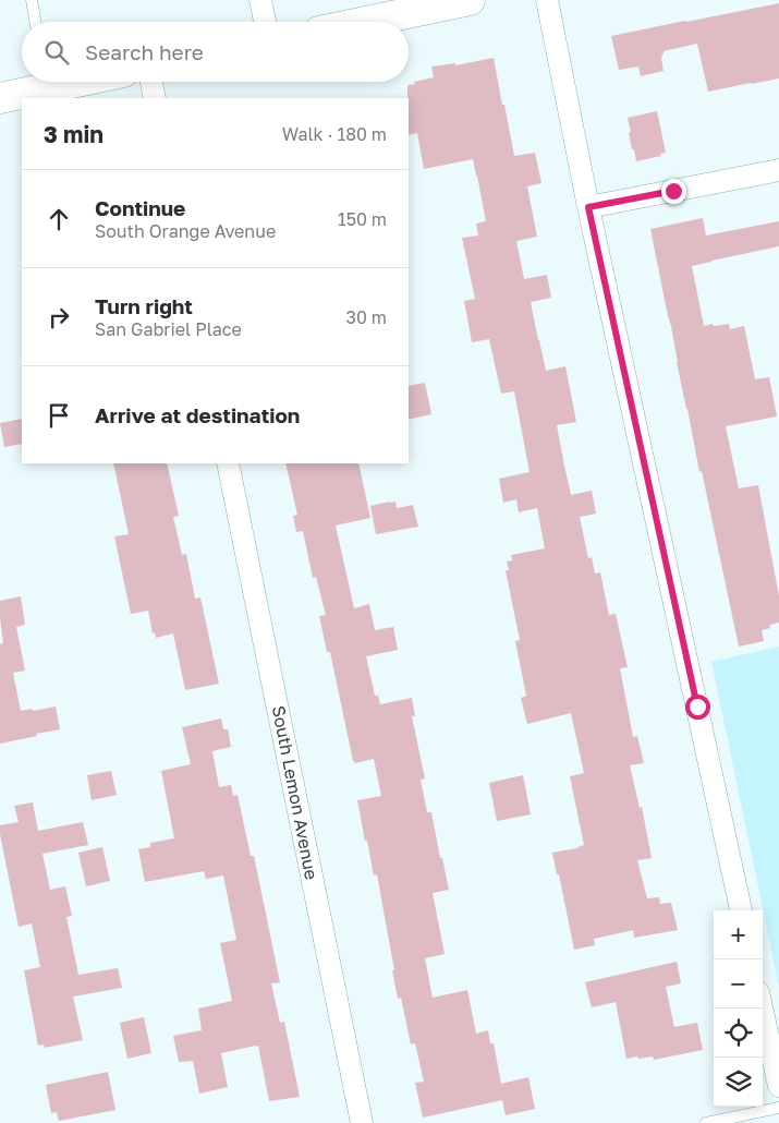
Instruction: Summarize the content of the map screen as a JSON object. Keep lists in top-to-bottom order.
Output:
{
  "streets": {
    "street": ["South Lemon Avenue"]
  },
  "page": {
    "search": "Search here",
    "heading": ["3 min", "Walk · 180 m"],
    "list": [
      ["Continue", "South Orange Avenue", "150 m"],
      ["Turn right", "San Gabriel Place", "30 m"],
      "Arrive at destination"
    ],
    "map_buttons": ["+", "−"]
  }
}
